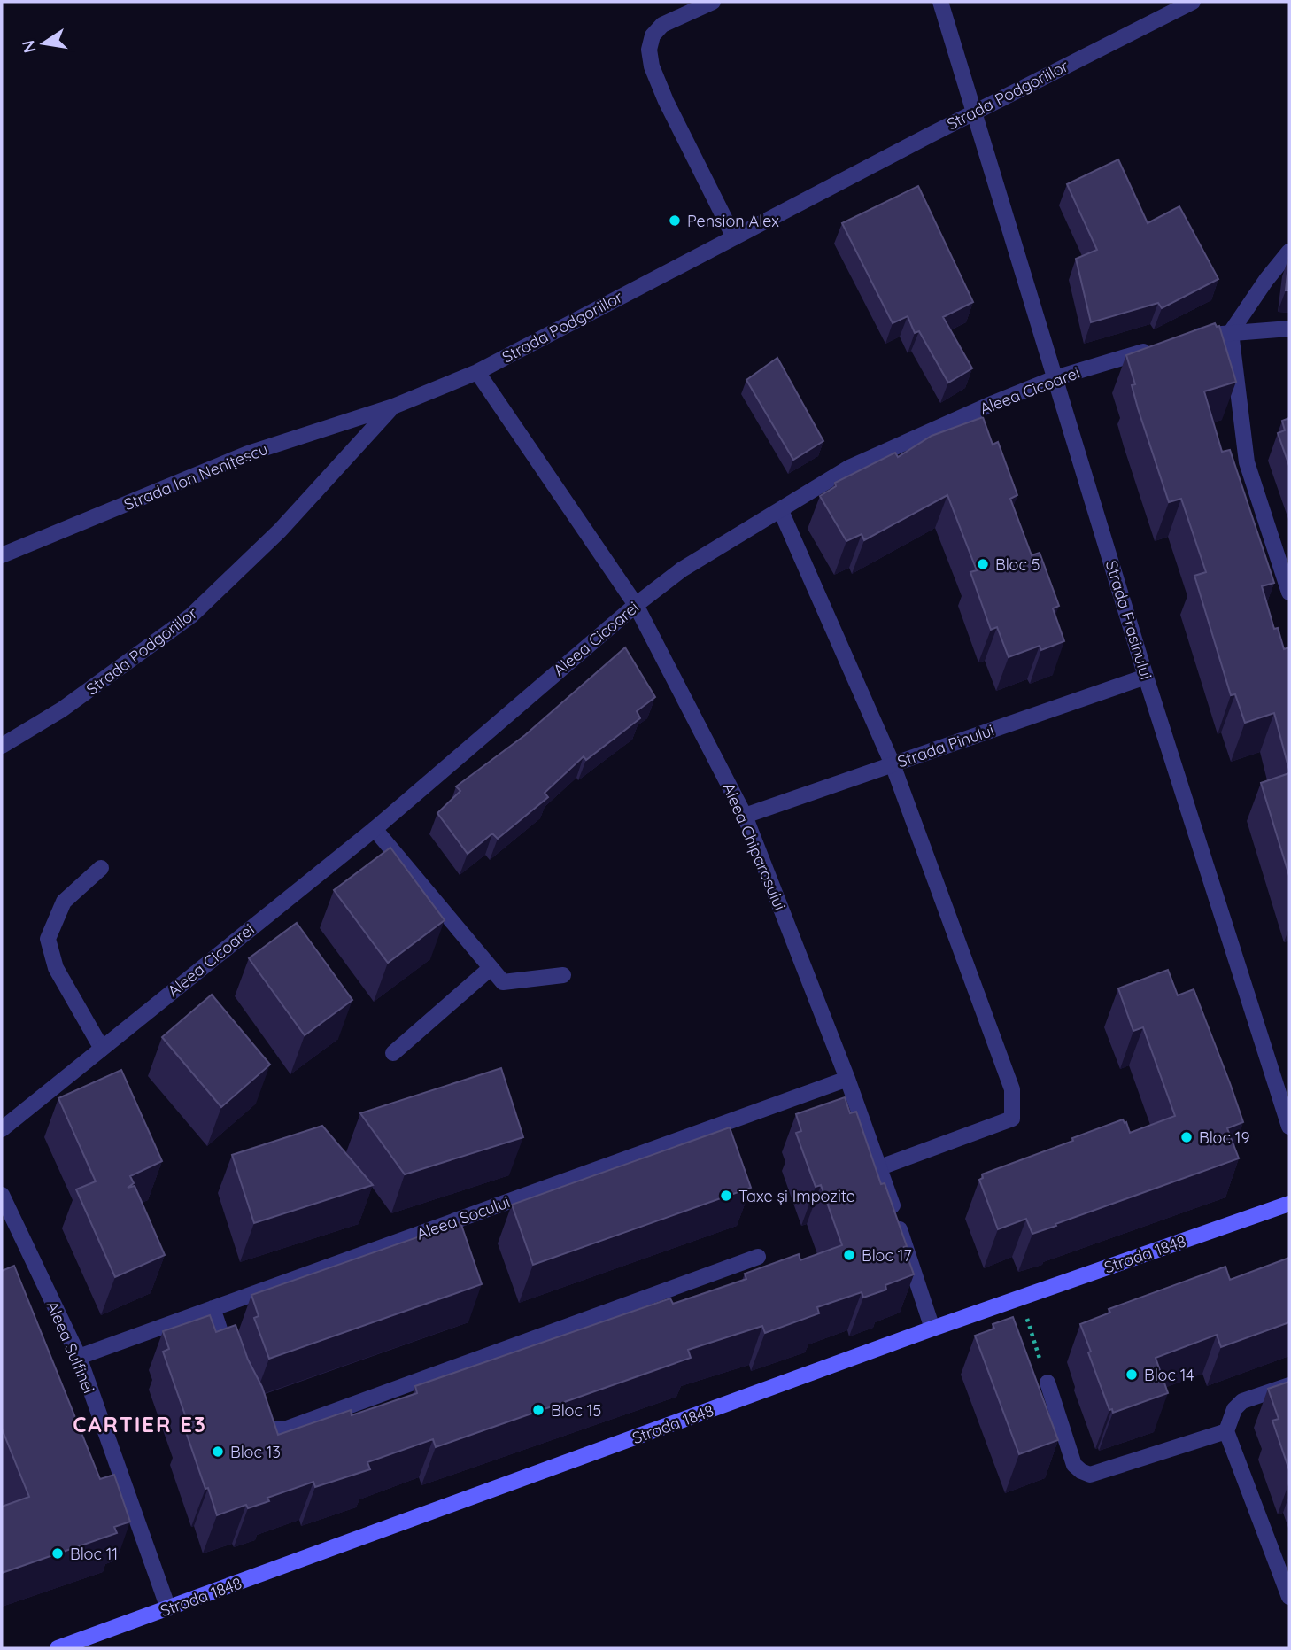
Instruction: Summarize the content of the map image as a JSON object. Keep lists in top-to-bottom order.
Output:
{
  "streets": {
    "main road": ["Strada 1848"],
    "street": [
      "Strada Podgoriilor",
      "Aleea Cicoarei",
      "Strada Ion Nenițescu",
      "Strada Frasinului",
      "Strada Pinului",
      "Aleea Chiparosului",
      "Aleea Socului",
      "Aleea Sulfinei"
    ]
  },
  "crossings": [
    ["Strada Podgoriilor", "Strada Ion Nenițescu"],
    ["Strada Podgoriilor", "Strada Frasinului"],
    ["Strada Podgoriilor", "Aleea Chiparosului"],
    ["Aleea Cicoarei", "Strada Frasinului"],
    ["Aleea Cicoarei", "Aleea Chiparosului"],
    ["Strada Frasinului", "Strada Pinului"],
    ["Strada Pinului", "Aleea Chiparosului"],
    ["Aleea Chiparosului", "Aleea Socului"],
    ["Aleea Chiparosului", "Strada 1848"],
    ["Aleea Socului", "Aleea Sulfinei"],
    ["Strada 1848", "Aleea Sulfinei"]
  ],
  "districts": ["CARTIER E3"],
  "places": [
    "Pension Alex",
    "Bloc 5",
    "Bloc 19",
    "Taxe și Impozite",
    "Bloc 17",
    "Bloc 14",
    "Bloc 15",
    "Bloc 13",
    "Bloc 11"
  ],
  "north": "left"
}
